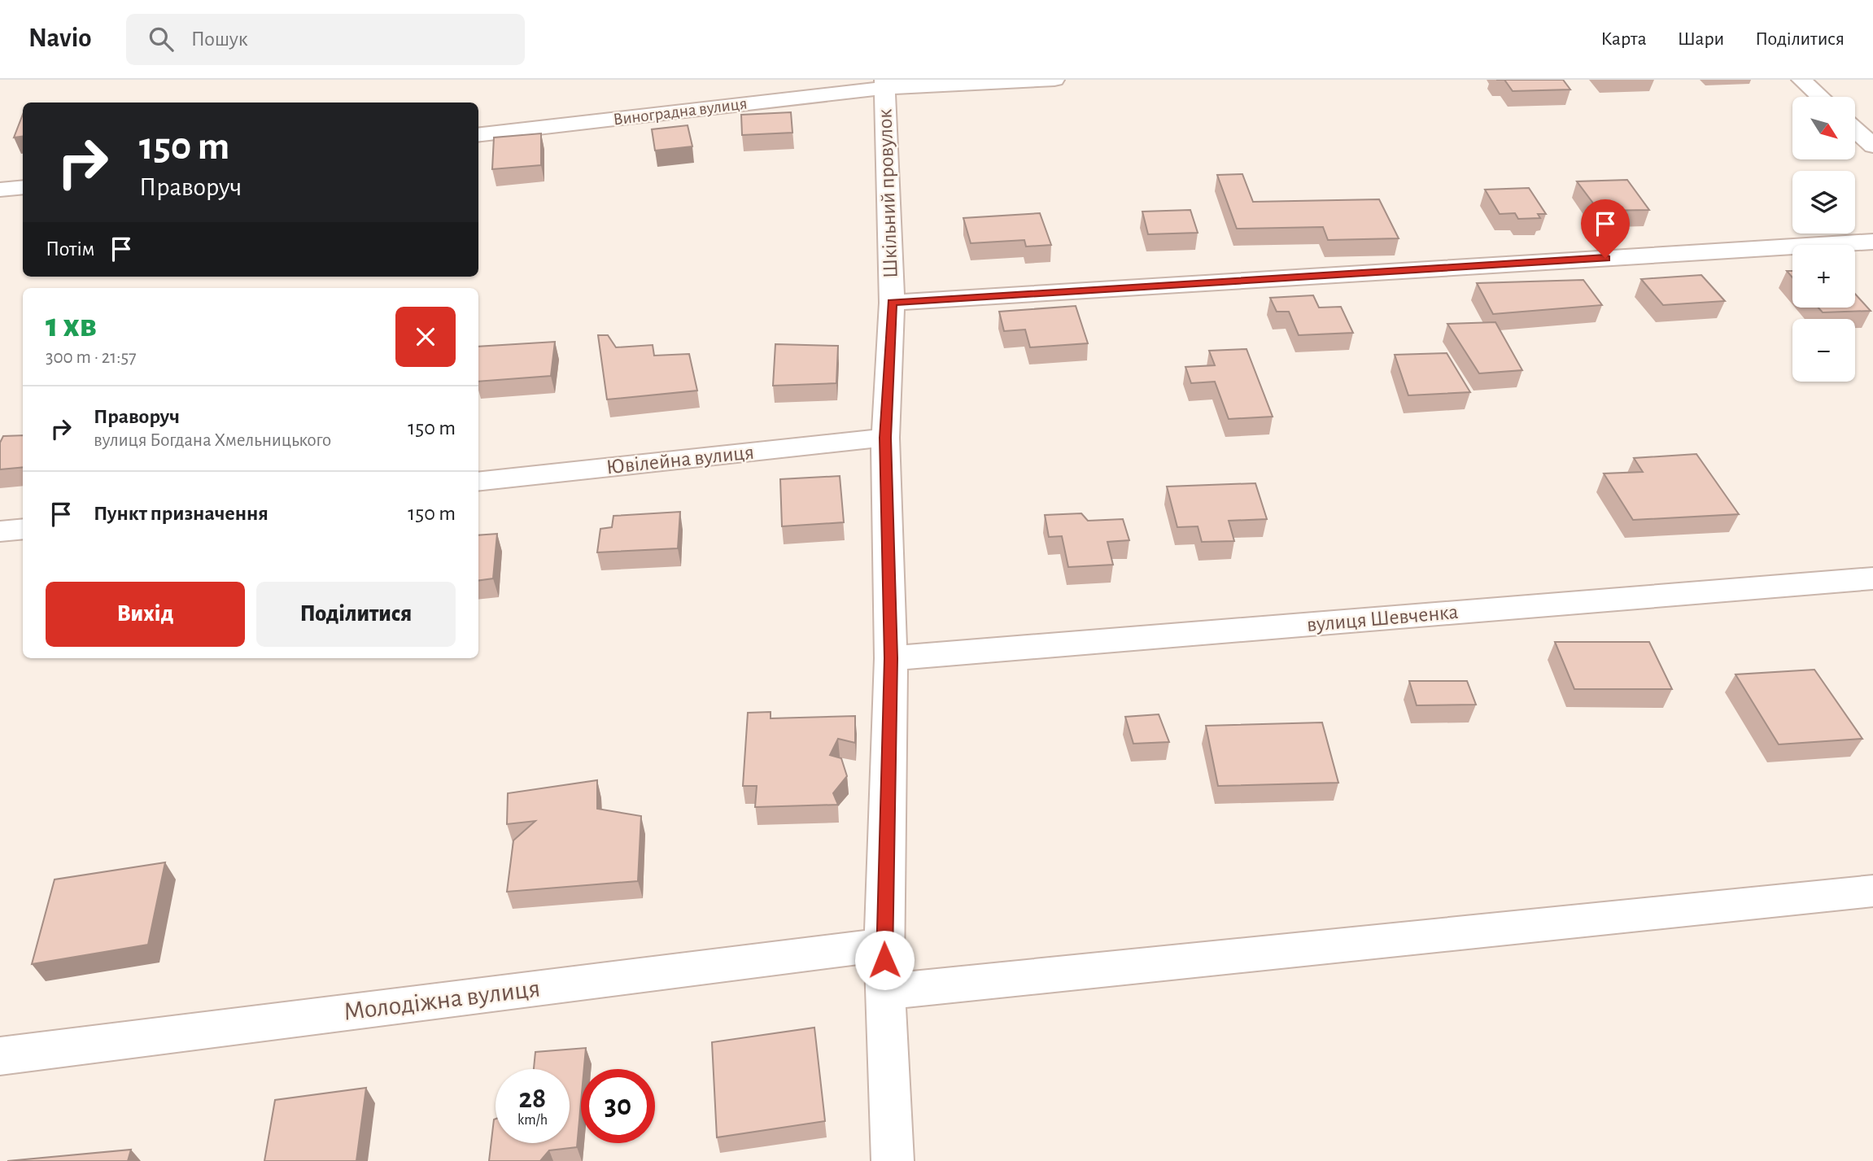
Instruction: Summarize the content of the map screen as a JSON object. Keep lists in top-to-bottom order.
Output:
{
  "streets": {
    "street": [
      "Виноградна вулиця",
      "Шкільний провулок",
      "Ювілейна вулиця",
      "вулиця Шевченка",
      "Молодіжна вулиця"
    ]
  },
  "crossings": [
    ["Виноградна вулиця", "Шкільний провулок"],
    ["Шкільний провулок", "Ювілейна вулиця"],
    ["Шкільний провулок", "вулиця Шевченка"],
    ["Шкільний провулок", "Молодіжна вулиця"]
  ],
  "north": "bottom right",
  "page": {
    "header": "Navio",
    "search": "Пошук",
    "nav": ["Карта", "Шари", "Поділитися"],
    "map_buttons": ["+", "−"],
    "turn": ["150 m", "Праворуч"],
    "then": "Потім",
    "heading": ["1 хв", "300 m · 21:57"],
    "list": [
      {
        "name": "Праворуч",
        "note": "вулиця Богдана Хмельницького",
        "value": "150 m"
      },
      {
        "name": "Пункт призначення",
        "value": "150 m"
      }
    ],
    "buttons": ["Вихід", "Поділитися"],
    "speed": "28 km/h",
    "limit": "30"
  }
}
